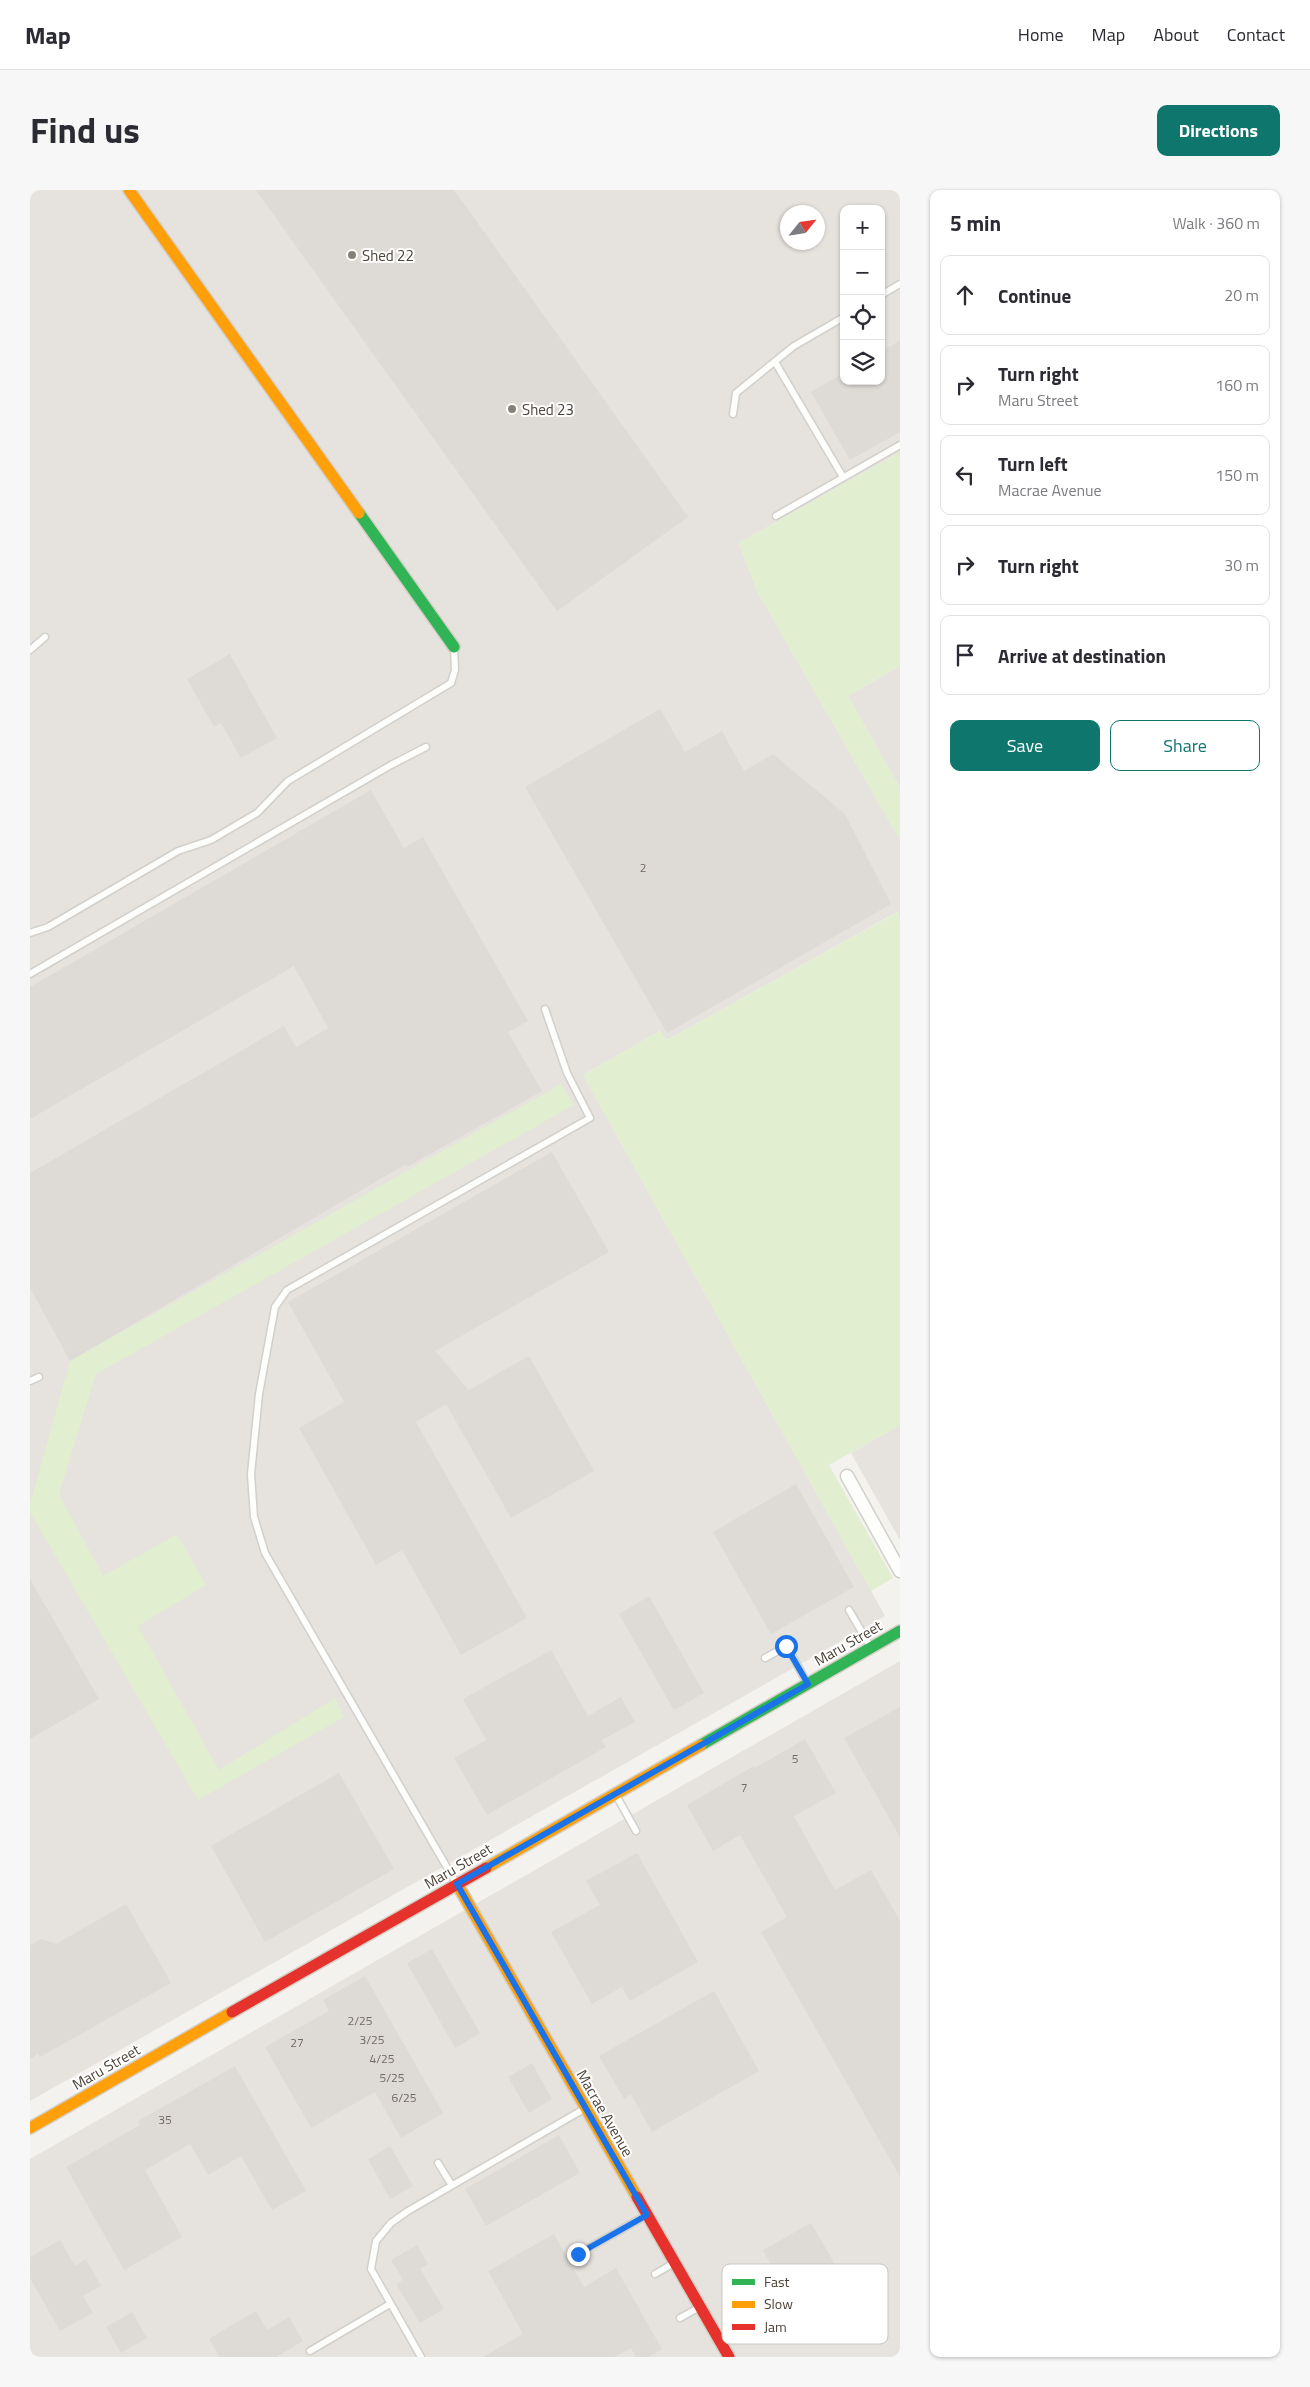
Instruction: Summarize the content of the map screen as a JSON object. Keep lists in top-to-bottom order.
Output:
{
  "streets": {
    "street": ["Maru Street", "Macrae Avenue"]
  },
  "crossings": [
    ["Maru Street", "Macrae Avenue"]
  ],
  "places": ["Shed 22", "Shed 23"],
  "house_numbers": [
    "2",
    "5",
    "7",
    "2/25",
    "3/25",
    "27",
    "4/25",
    "5/25",
    "6/25",
    "35"
  ],
  "legend": ["Fast", "Slow", "Jam"],
  "north": "top right",
  "page": {
    "header": "Map",
    "nav": [
      "Home",
      "Map",
      "About",
      "Contact"
    ],
    "title": "Find us",
    "buttons": [
      "Directions",
      ["Save", "Share"]
    ],
    "heading": ["5 min", "Walk · 360 m"],
    "map_buttons": ["+", "−"],
    "list": [
      ["Continue", "20 m"],
      ["Turn right", "Maru Street", "160 m"],
      ["Turn left", "Macrae Avenue", "150 m"],
      ["Turn right", "30 m"],
      "Arrive at destination"
    ]
  }
}
